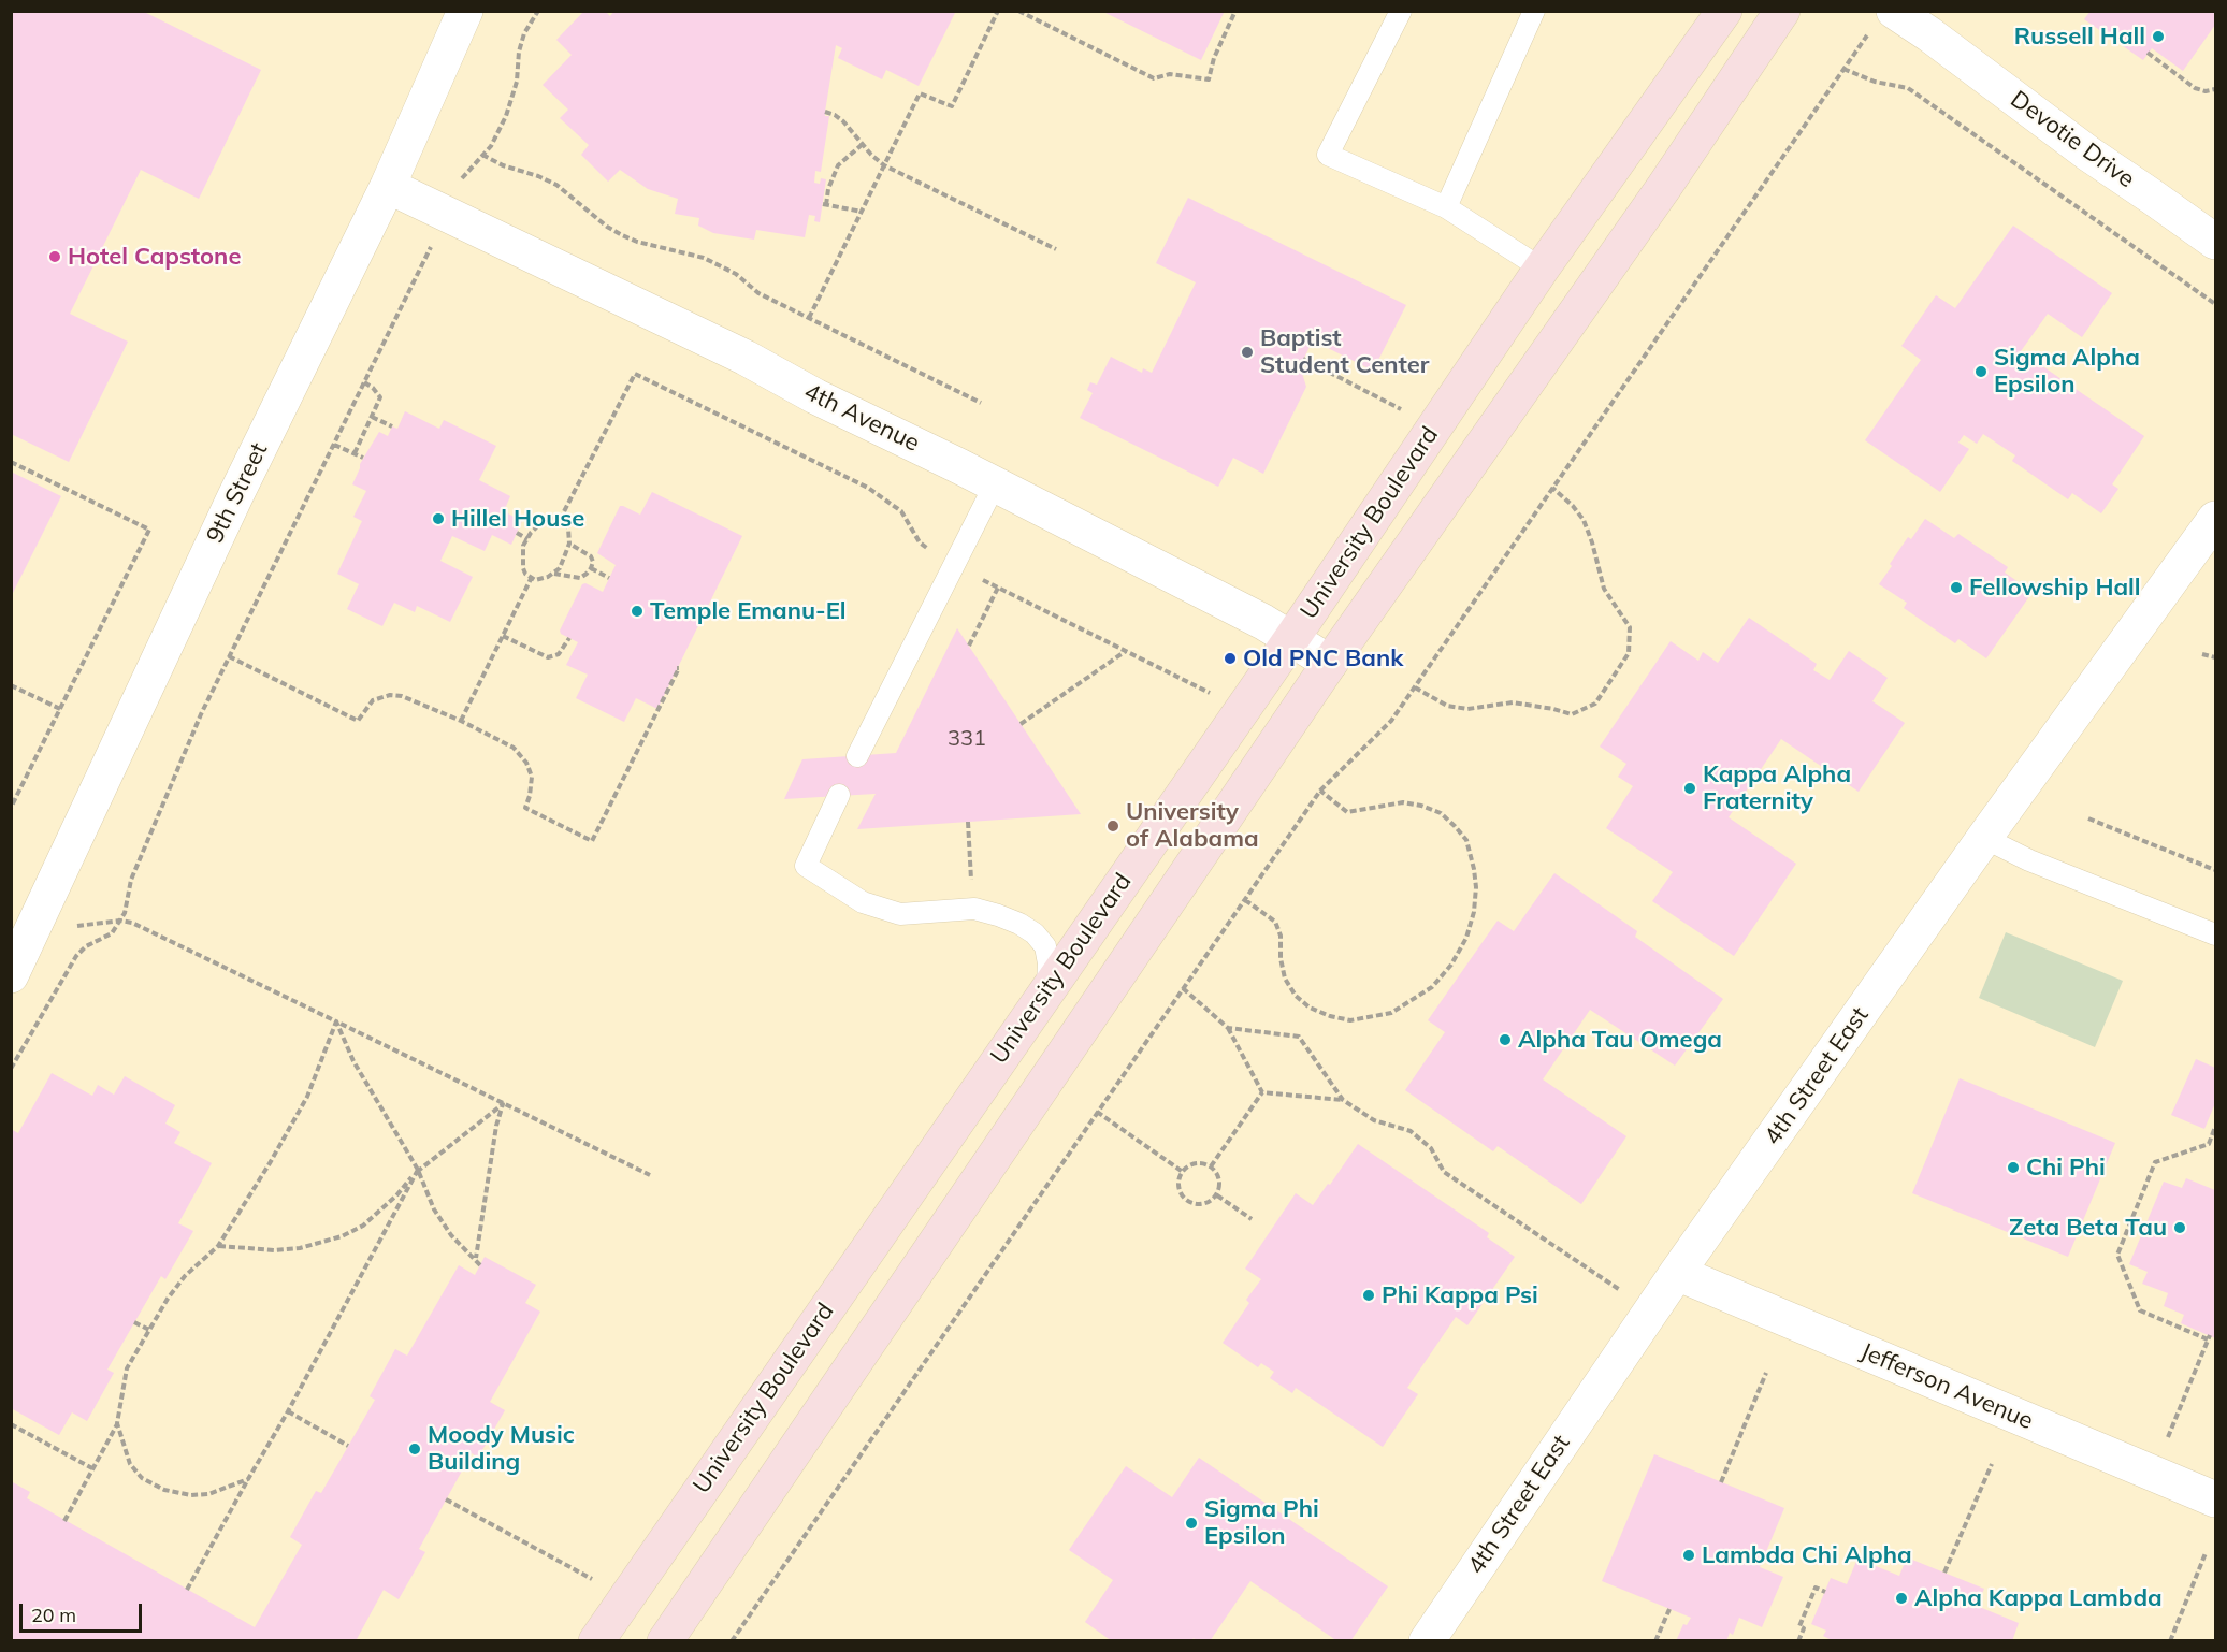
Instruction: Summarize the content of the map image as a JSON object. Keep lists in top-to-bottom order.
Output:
{
  "streets": {
    "main road": ["University Boulevard"],
    "street": [
      "Devotie Drive",
      "4th Avenue",
      "9th Street",
      "4th Street East",
      "Jefferson Avenue"
    ]
  },
  "crossings": [
    ["4th Avenue", "9th Street"],
    ["4th Avenue", "University Boulevard"],
    ["4th Street East", "Jefferson Avenue"]
  ],
  "places": [
    "Russell Hall",
    "Hotel Capstone",
    "Baptist Student Center",
    "Sigma Alpha Epsilon",
    "Hillel House",
    "Fellowship Hall",
    "Temple Emanu-El",
    "Old PNC Bank",
    "Kappa Alpha Fraternity",
    "University of Alabama",
    "Alpha Tau Omega",
    "Chi Phi",
    "Zeta Beta Tau",
    "Phi Kappa Psi",
    "Moody Music Building",
    "Sigma Phi Epsilon",
    "Lambda Chi Alpha",
    "Alpha Kappa Lambda"
  ],
  "house_numbers": ["331"],
  "scale_bar": "20 m"
}
